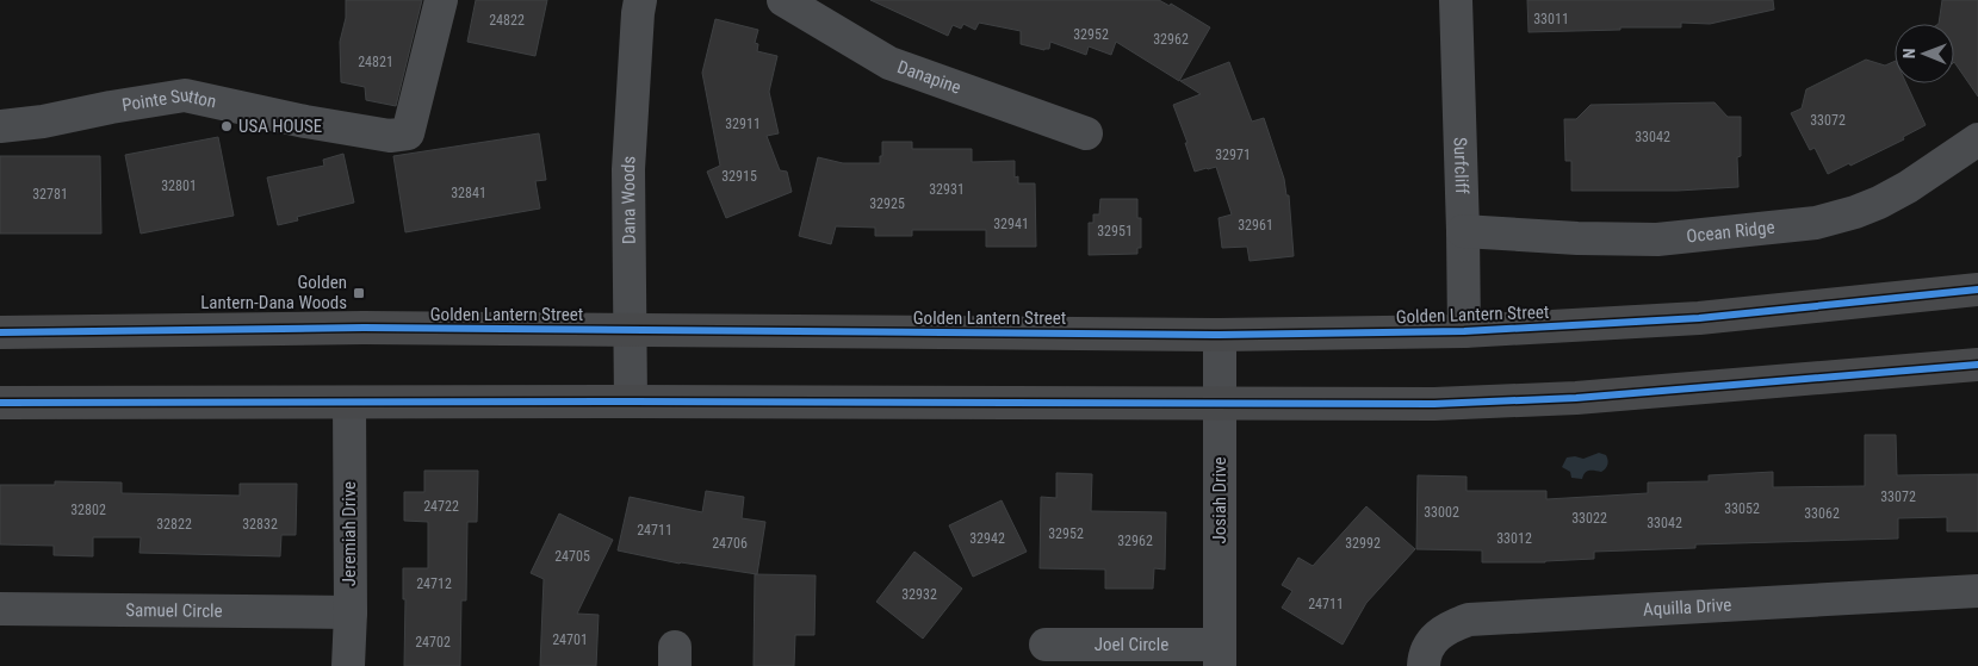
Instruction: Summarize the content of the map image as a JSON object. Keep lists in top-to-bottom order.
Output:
{
  "streets": {
    "main road": ["Golden Lantern Street"],
    "street": [
      "Danapine",
      "Pointe Sutton",
      "Surfcliff",
      "Dana Woods",
      "Ocean Ridge",
      "Josiah Drive",
      "Jeremiah Drive",
      "Aquilla Drive",
      "Samuel Circle",
      "Joel Circle"
    ]
  },
  "crossings": [
    ["Surfcliff", "Ocean Ridge"],
    ["Surfcliff", "Golden Lantern Street"],
    ["Dana Woods", "Golden Lantern Street"],
    ["Golden Lantern Street", "Josiah Drive"],
    ["Josiah Drive", "Joel Circle"],
    ["Jeremiah Drive", "Samuel Circle"]
  ],
  "places": {
    "other": ["USA HOUSE"],
    "transit": ["Golden Lantern-Dana Woods"]
  },
  "house_numbers": [
    "33011",
    "24822",
    "32952",
    "32962",
    "24821",
    "33072",
    "32911",
    "33042",
    "32971",
    "32915",
    "32801",
    "32931",
    "32841",
    "32781",
    "32925",
    "32941",
    "32961",
    "32951",
    "33072",
    "24722",
    "33052",
    "32802",
    "33002",
    "33062",
    "33022",
    "33042",
    "32822",
    "32832",
    "24711",
    "32952",
    "32942",
    "33012",
    "32962",
    "24706",
    "32992",
    "24705",
    "24712",
    "32932",
    "24711",
    "24701",
    "24702"
  ],
  "north": "left"
}
